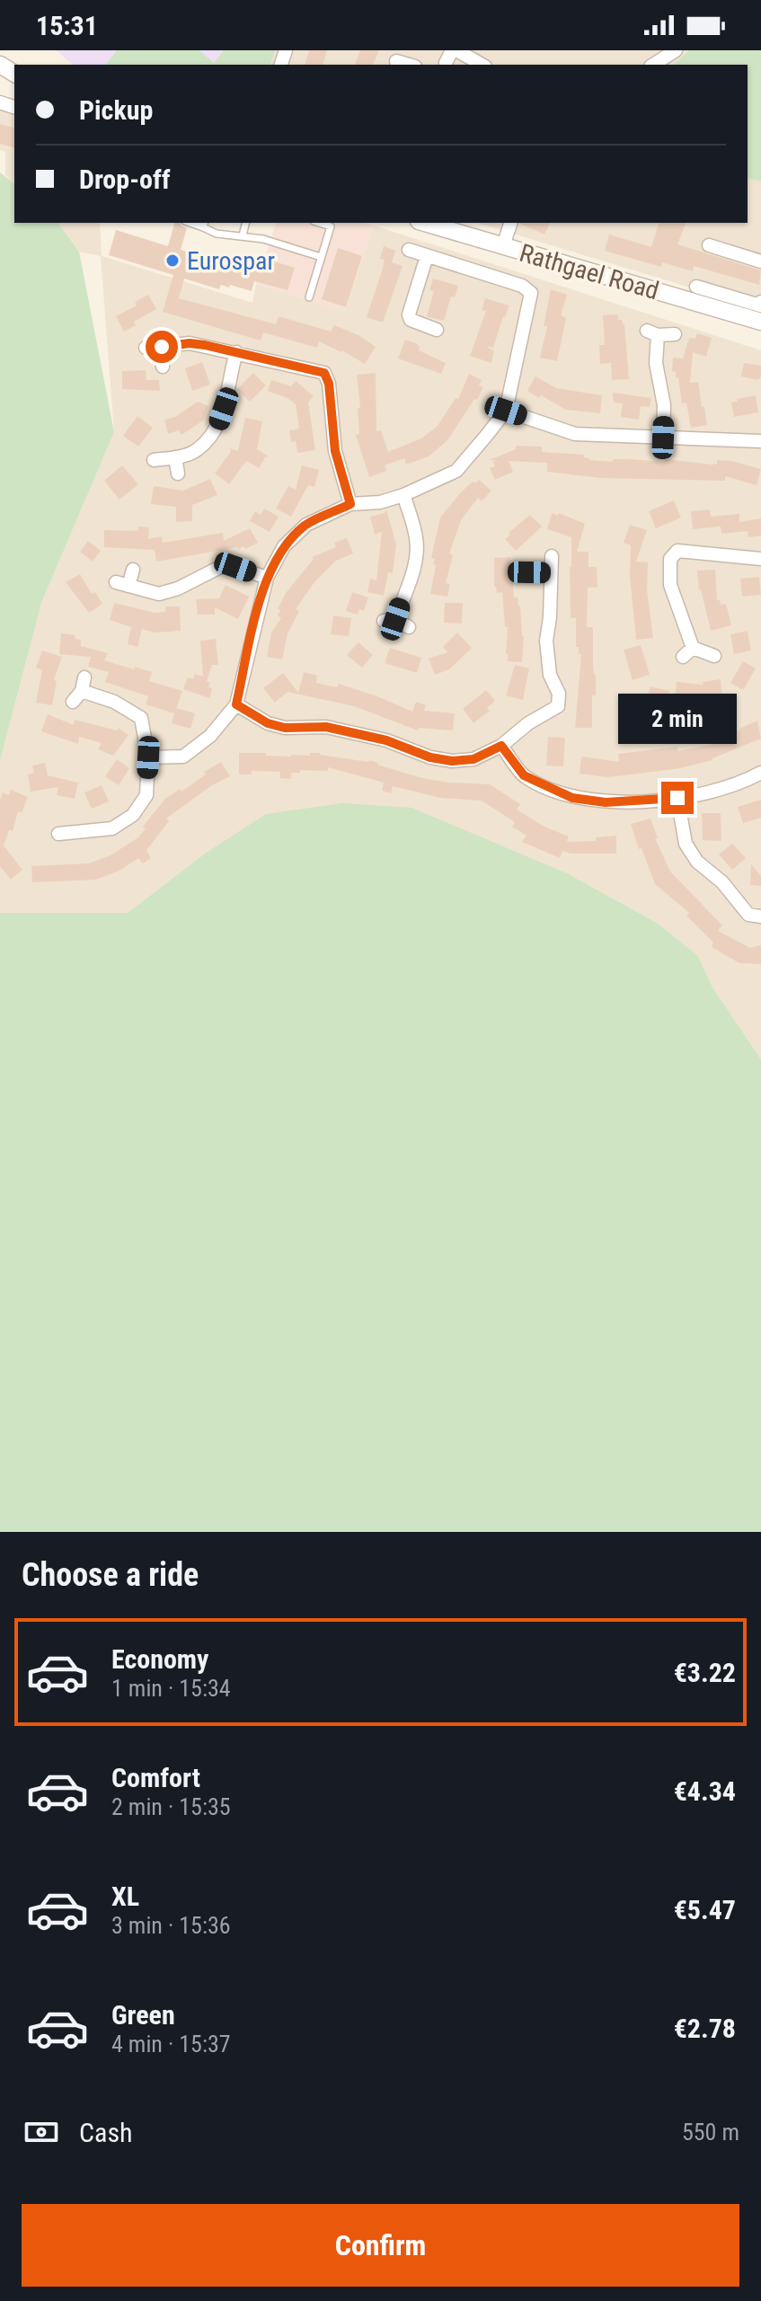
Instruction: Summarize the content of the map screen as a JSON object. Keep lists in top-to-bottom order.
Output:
{
  "streets": {
    "street": ["Rathgael Road"]
  },
  "places": ["Eurospar"],
  "page": {
    "status": "15:31",
    "banner": ["Pickup", "Drop-off"],
    "bubble": "2 min",
    "heading": "Choose a ride",
    "list": [
      {
        "name": "Economy",
        "note": "1 min · 15:34",
        "value": "€3.22"
      },
      {
        "name": "Comfort",
        "note": "2 min · 15:35",
        "value": "€4.34"
      },
      {
        "name": "XL",
        "note": "3 min · 15:36",
        "value": "€5.47"
      },
      {
        "name": "Green",
        "note": "4 min · 15:37",
        "value": "€2.78"
      }
    ],
    "pay": ["Cash", "550 m"],
    "buttons": "Confirm"
  }
}
